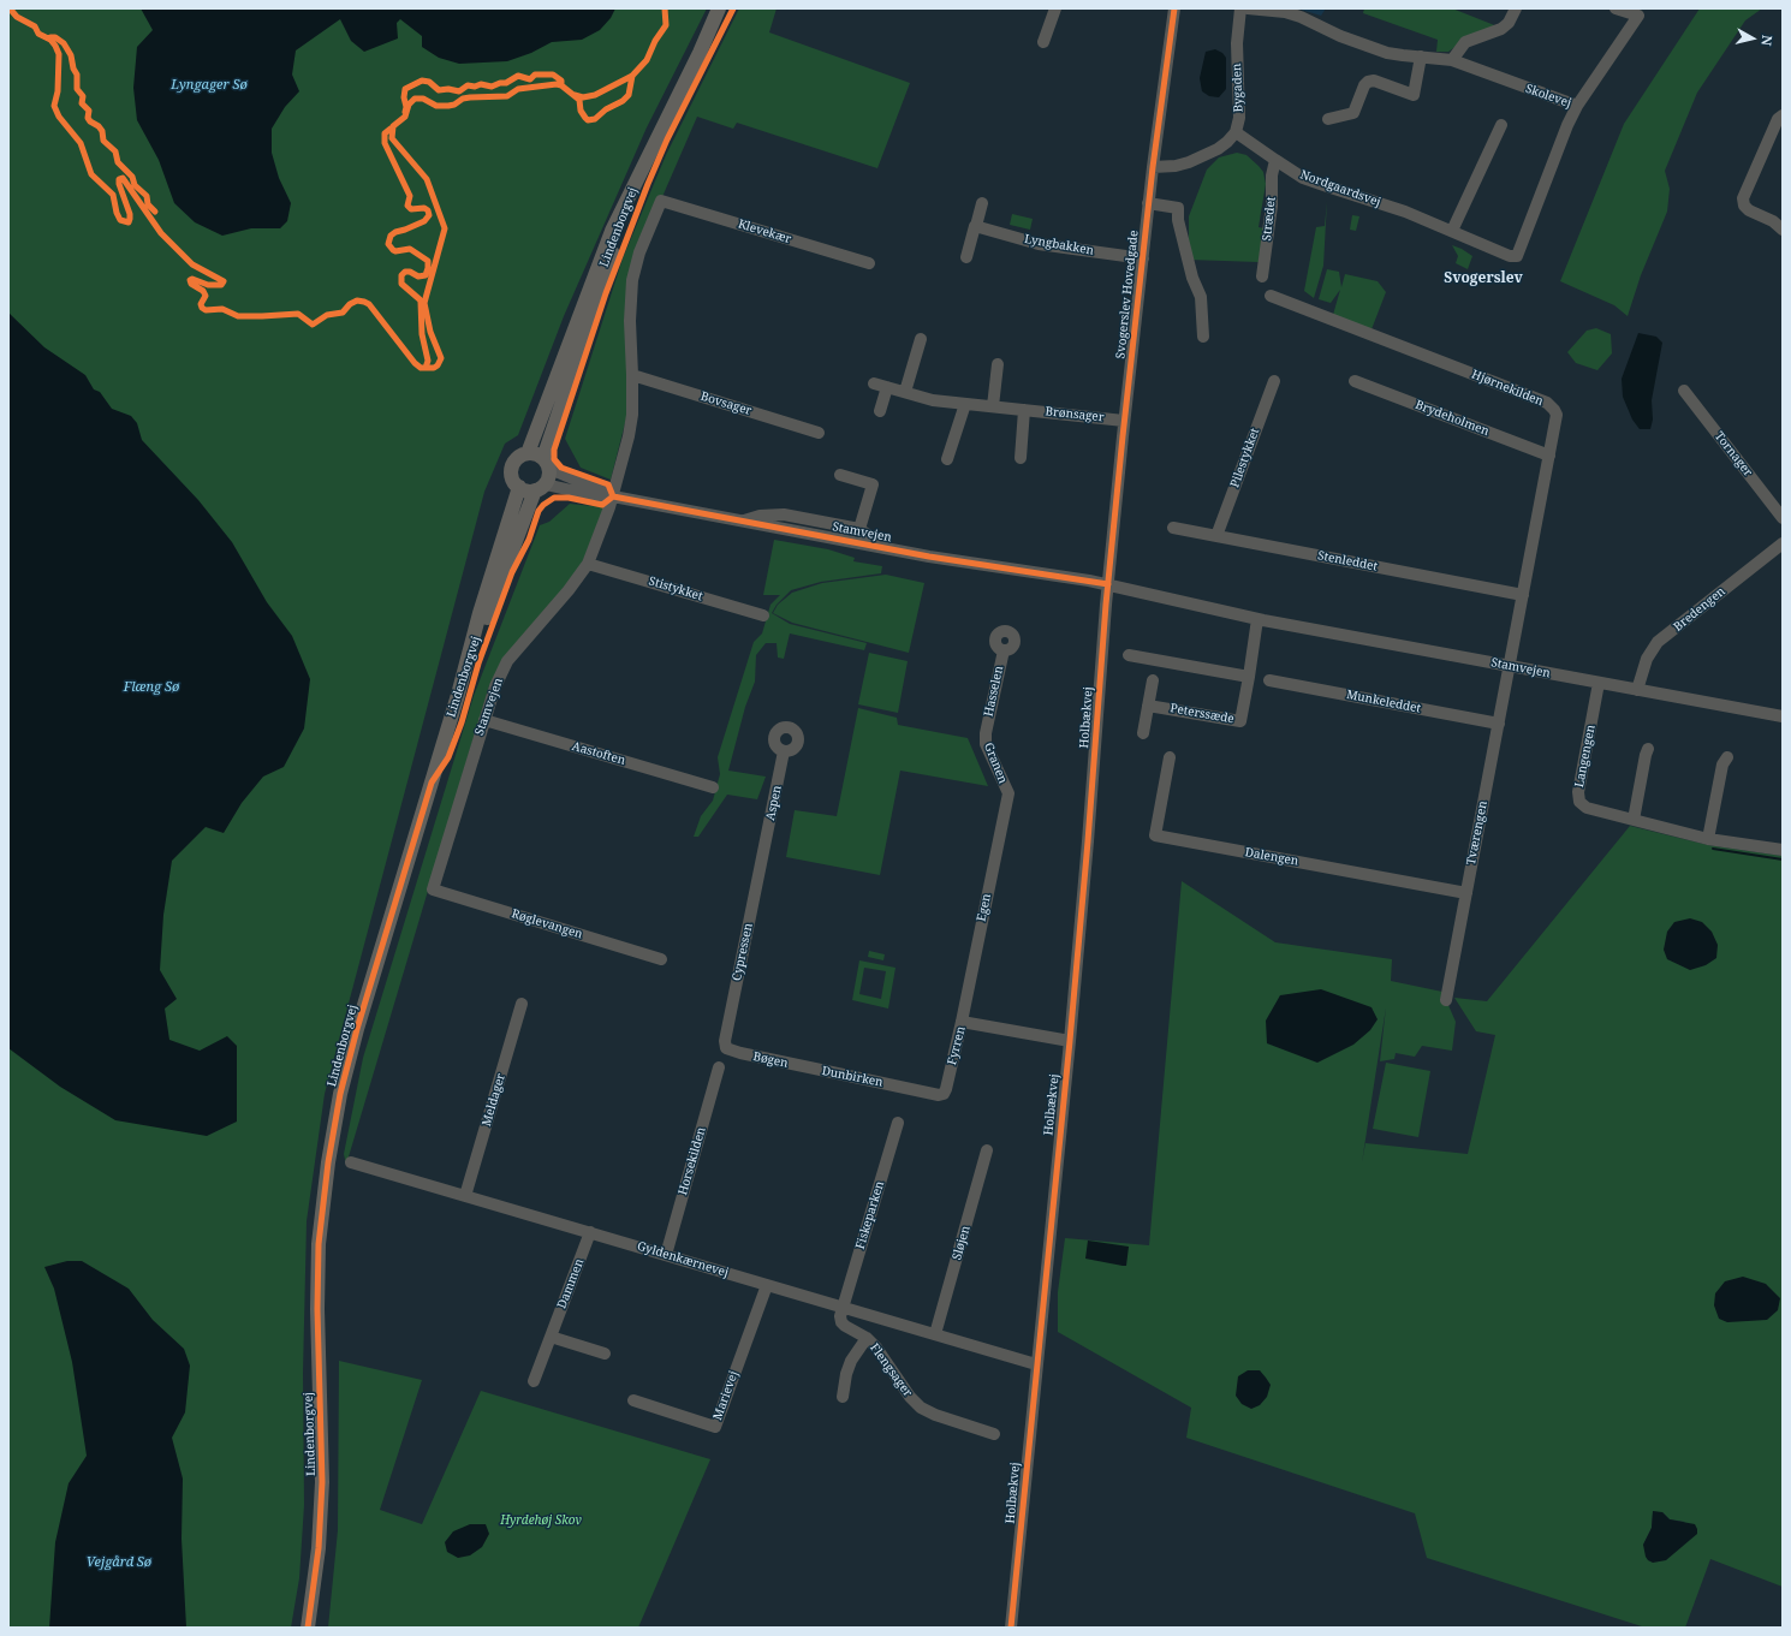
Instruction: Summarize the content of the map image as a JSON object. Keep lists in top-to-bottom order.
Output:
{
  "streets": {
    "main road": ["Lindenborgvej"],
    "street": [
      "Bygaden",
      "Skolevej",
      "Nordgaardsvej",
      "Strædet",
      "Klevekær",
      "Lyngbakken",
      "Svogerslev Hovedgade",
      "Hjørnekilden",
      "Bovsager",
      "Brønsager",
      "Brydeholmen",
      "Tornager",
      "Pilestykket",
      "Stamvejen",
      "Stenleddet",
      "Stistykket",
      "Bredengen",
      "Hasselen",
      "Munkeleddet",
      "Peterssæde",
      "Holbækvej",
      "Aastoften",
      "Langengen",
      "Granen",
      "Aspen",
      "Tværengen",
      "Dalengen",
      "Egen",
      "Røglevangen",
      "Cypressen",
      "Fyrren",
      "Bøgen",
      "Dunbirken",
      "Meldager",
      "Horsekilden",
      "Fiskeparken",
      "Sløjen",
      "Gyldenkærnevej",
      "Dammen",
      "Flengsager",
      "Marievej"
    ]
  },
  "crossings": [
    ["Bygaden", "Nordgaardsvej"],
    ["Skolevej", "Nordgaardsvej"],
    ["Nordgaardsvej", "Strædet"],
    ["Lindenborgvej", "Stamvejen"],
    ["Klevekær", "Stamvejen"],
    ["Lyngbakken", "Svogerslev Hovedgade"],
    ["Svogerslev Hovedgade", "Brønsager"],
    ["Svogerslev Hovedgade", "Stamvejen"],
    ["Svogerslev Hovedgade", "Holbækvej"],
    ["Hjørnekilden", "Brydeholmen"],
    ["Hjørnekilden", "Stamvejen"],
    ["Hjørnekilden", "Stenleddet"],
    ["Hjørnekilden", "Tværengen"],
    ["Bovsager", "Stamvejen"],
    ["Pilestykket", "Stenleddet"],
    ["Stamvejen", "Stistykket"],
    ["Stamvejen", "Bredengen"],
    ["Stamvejen", "Holbækvej"],
    ["Stamvejen", "Aastoften"],
    ["Stamvejen", "Langengen"],
    ["Stamvejen", "Tværengen"],
    ["Stamvejen", "Røglevangen"],
    ["Hasselen", "Granen"],
    ["Munkeleddet", "Tværengen"],
    ["Holbækvej", "Fyrren"],
    ["Holbækvej", "Gyldenkærnevej"],
    ["Granen", "Egen"],
    ["Aspen", "Cypressen"],
    ["Tværengen", "Dalengen"],
    ["Egen", "Fyrren"],
    ["Cypressen", "Bøgen"],
    ["Fyrren", "Dunbirken"],
    ["Bøgen", "Dunbirken"],
    ["Meldager", "Gyldenkærnevej"],
    ["Horsekilden", "Gyldenkærnevej"],
    ["Fiskeparken", "Gyldenkærnevej"],
    ["Fiskeparken", "Flengsager"],
    ["Sløjen", "Gyldenkærnevej"],
    ["Gyldenkærnevej", "Dammen"],
    ["Gyldenkærnevej", "Flengsager"],
    ["Gyldenkærnevej", "Marievej"]
  ],
  "districts": ["Svogerslev"],
  "water": ["Lyngager Sø", "Flæng Sø", "Vejgård Sø"],
  "parks": ["Hyrdehøj Skov"],
  "north": "right"
}
